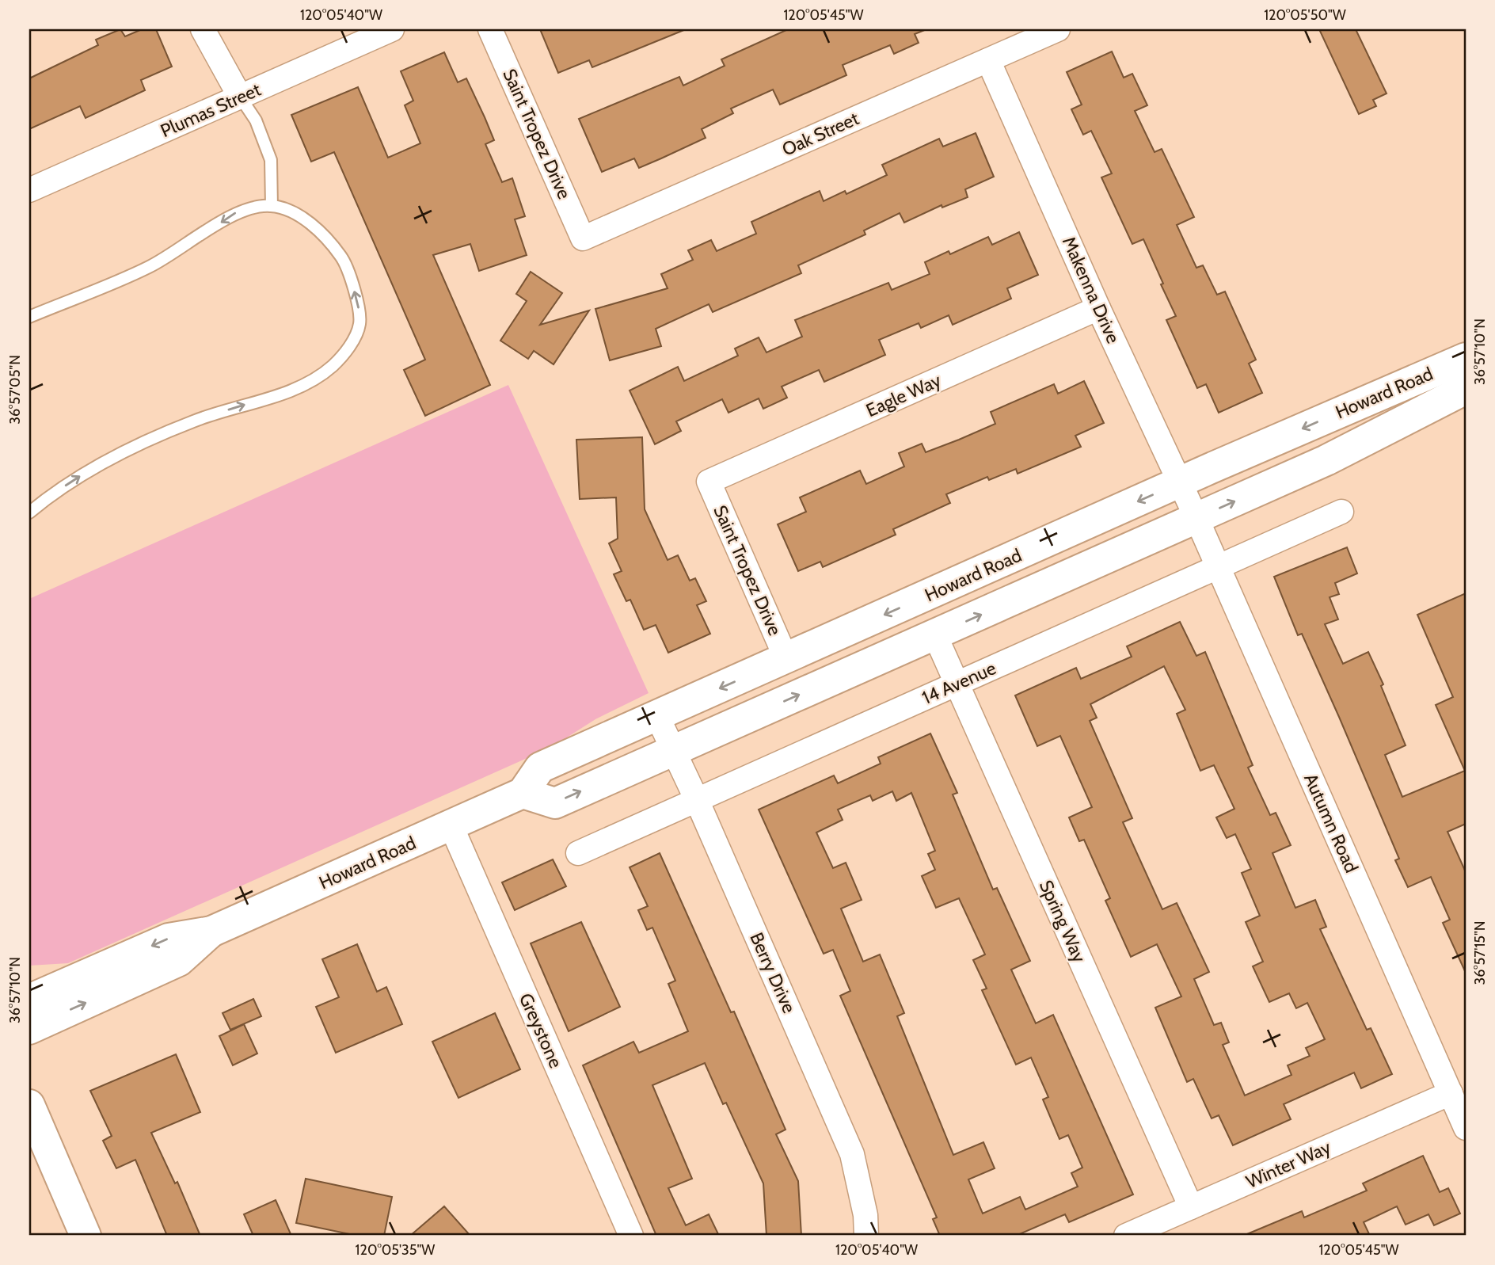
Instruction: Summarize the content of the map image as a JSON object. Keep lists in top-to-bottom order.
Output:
{
  "streets": {
    "main road": ["Howard Road"],
    "street": [
      "Plumas Street",
      "Saint Tropez Drive",
      "Oak Street",
      "Makenna Drive",
      "Eagle Way",
      "14 Avenue",
      "Autumn Road",
      "Spring Way",
      "Berry Drive",
      "Greystone",
      "Winter Way"
    ]
  },
  "crossings": [
    ["Saint Tropez Drive", "Oak Street"],
    ["Saint Tropez Drive", "Howard Road"],
    ["Saint Tropez Drive", "Eagle Way"],
    ["Oak Street", "Makenna Drive"],
    ["Makenna Drive", "Howard Road"],
    ["Makenna Drive", "Eagle Way"],
    ["Makenna Drive", "Autumn Road"],
    ["Howard Road", "Autumn Road"],
    ["Howard Road", "Spring Way"],
    ["Howard Road", "Berry Drive"],
    ["Howard Road", "Greystone"],
    ["14 Avenue", "Autumn Road"],
    ["14 Avenue", "Spring Way"],
    ["14 Avenue", "Berry Drive"],
    ["Autumn Road", "Winter Way"],
    ["Spring Way", "Winter Way"]
  ],
  "coordinates": [
    "120°05'40\"W",
    "120°05'45\"W",
    "120°05'50\"W",
    "36°57'10\"N",
    "36°57'05\"N",
    "36°57'15\"N",
    "120°05'35\"W"
  ]
}
